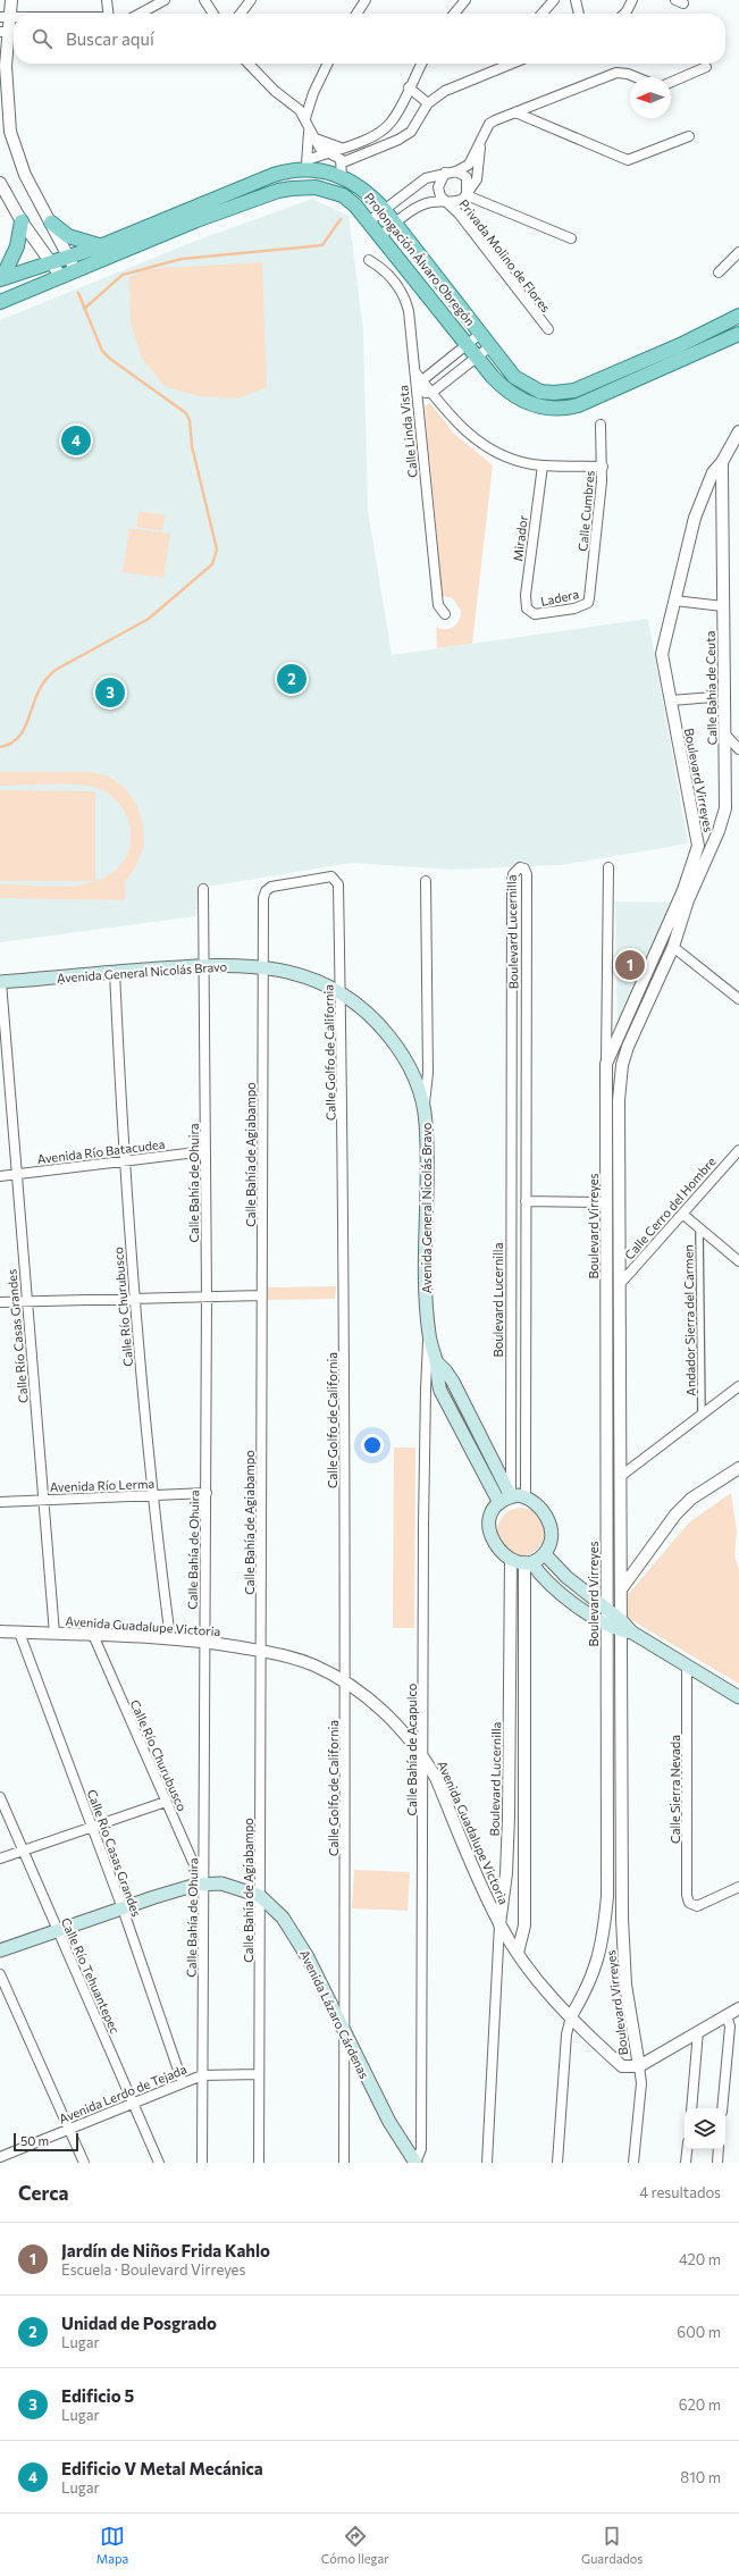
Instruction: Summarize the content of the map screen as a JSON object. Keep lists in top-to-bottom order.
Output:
{
  "streets": {
    "main road": ["Prolongación Álvaro Obregón", "Avenida General Nicolás Bravo", "Avenida Lázaro Cárdenas"],
    "street": [
      "Privada Molino de Flores",
      "Calle Linda Vista",
      "Calle Cumbres",
      "Mirador",
      "Ladera",
      "Calle Bahía de Ceuta",
      "Boulevard Virreyes",
      "Boulevard Lucernilla",
      "Calle Golfo de California",
      "Avenida Río Batacudea",
      "Calle Bahía de Agiabampo",
      "Calle Bahía de Ohuira",
      "Calle Cerro del Hombre",
      "Calle Río Churubusco",
      "Andador Sierra del Carmen",
      "Calle Río Casas Grandes",
      "Avenida Río Lerma",
      "Avenida Guadalupe Victoria",
      "Calle Bahía de Acapulco",
      "Calle Sierra Nevada",
      "Calle Río Tehuantepec",
      "Avenida Lerdo de Tejada"
    ]
  },
  "crossings": [
    ["Calle Cumbres", "Ladera"],
    ["Mirador", "Ladera"],
    ["Calle Bahía de Ceuta", "Boulevard Virreyes"],
    ["Boulevard Virreyes", "Calle Cerro del Hombre"],
    ["Boulevard Virreyes", "Avenida Guadalupe Victoria"],
    ["Boulevard Lucernilla", "Avenida General Nicolás Bravo"],
    ["Boulevard Lucernilla", "Avenida Guadalupe Victoria"],
    ["Avenida General Nicolás Bravo", "Calle Golfo de California"],
    ["Avenida General Nicolás Bravo", "Calle Bahía de Agiabampo"],
    ["Avenida General Nicolás Bravo", "Calle Bahía de Ohuira"],
    ["Avenida General Nicolás Bravo", "Calle Río Churubusco"],
    ["Avenida General Nicolás Bravo", "Calle Río Casas Grandes"],
    ["Avenida General Nicolás Bravo", "Calle Bahía de Acapulco"],
    ["Calle Golfo de California", "Calle Bahía de Agiabampo"],
    ["Calle Golfo de California", "Avenida Guadalupe Victoria"],
    ["Calle Golfo de California", "Avenida Lázaro Cárdenas"],
    ["Avenida Río Batacudea", "Calle Bahía de Ohuira"],
    ["Avenida Río Batacudea", "Calle Río Churubusco"],
    ["Avenida Río Batacudea", "Calle Río Casas Grandes"],
    ["Calle Bahía de Agiabampo", "Avenida Guadalupe Victoria"],
    ["Calle Bahía de Agiabampo", "Avenida Lázaro Cárdenas"],
    ["Calle Bahía de Agiabampo", "Avenida Lerdo de Tejada"],
    ["Calle Bahía de Ohuira", "Calle Río Churubusco"],
    ["Calle Bahía de Ohuira", "Avenida Río Lerma"],
    ["Calle Bahía de Ohuira", "Avenida Guadalupe Victoria"],
    ["Calle Bahía de Ohuira", "Avenida Lázaro Cárdenas"],
    ["Calle Bahía de Ohuira", "Avenida Lerdo de Tejada"],
    ["Calle Río Churubusco", "Avenida Río Lerma"],
    ["Calle Río Churubusco", "Avenida Guadalupe Victoria"],
    ["Calle Río Churubusco", "Avenida Lázaro Cárdenas"],
    ["Calle Río Casas Grandes", "Avenida Río Lerma"],
    ["Calle Río Casas Grandes", "Avenida Guadalupe Victoria"],
    ["Calle Río Casas Grandes", "Avenida Lázaro Cárdenas"],
    ["Calle Río Casas Grandes", "Avenida Lerdo de Tejada"],
    ["Avenida Guadalupe Victoria", "Calle Bahía de Acapulco"],
    ["Calle Bahía de Acapulco", "Avenida Lázaro Cárdenas"],
    ["Calle Río Tehuantepec", "Avenida Lázaro Cárdenas"],
    ["Calle Río Tehuantepec", "Avenida Lerdo de Tejada"]
  ],
  "scale_bar": "50 m",
  "north": "left",
  "page": {
    "search": "Buscar aquí",
    "pins": [
      "4",
      "2",
      "3",
      "1"
    ],
    "scale": "50 m",
    "heading": ["Cerca", "4 resultados"],
    "list": [
      {
        "mark": "1",
        "name": "Jardín de Niños Frida Kahlo",
        "note": "Escuela · Boulevard Virreyes",
        "value": "420 m"
      },
      {
        "mark": "2",
        "name": "Unidad de Posgrado",
        "note": "Lugar",
        "value": "600 m"
      },
      {
        "mark": "3",
        "name": "Edificio 5",
        "note": "Lugar",
        "value": "620 m"
      },
      {
        "mark": "4",
        "name": "Edificio V Metal Mecánica",
        "note": "Lugar",
        "value": "810 m"
      }
    ],
    "nav": ["Mapa", "Cómo llegar", "Guardados"]
  }
}
